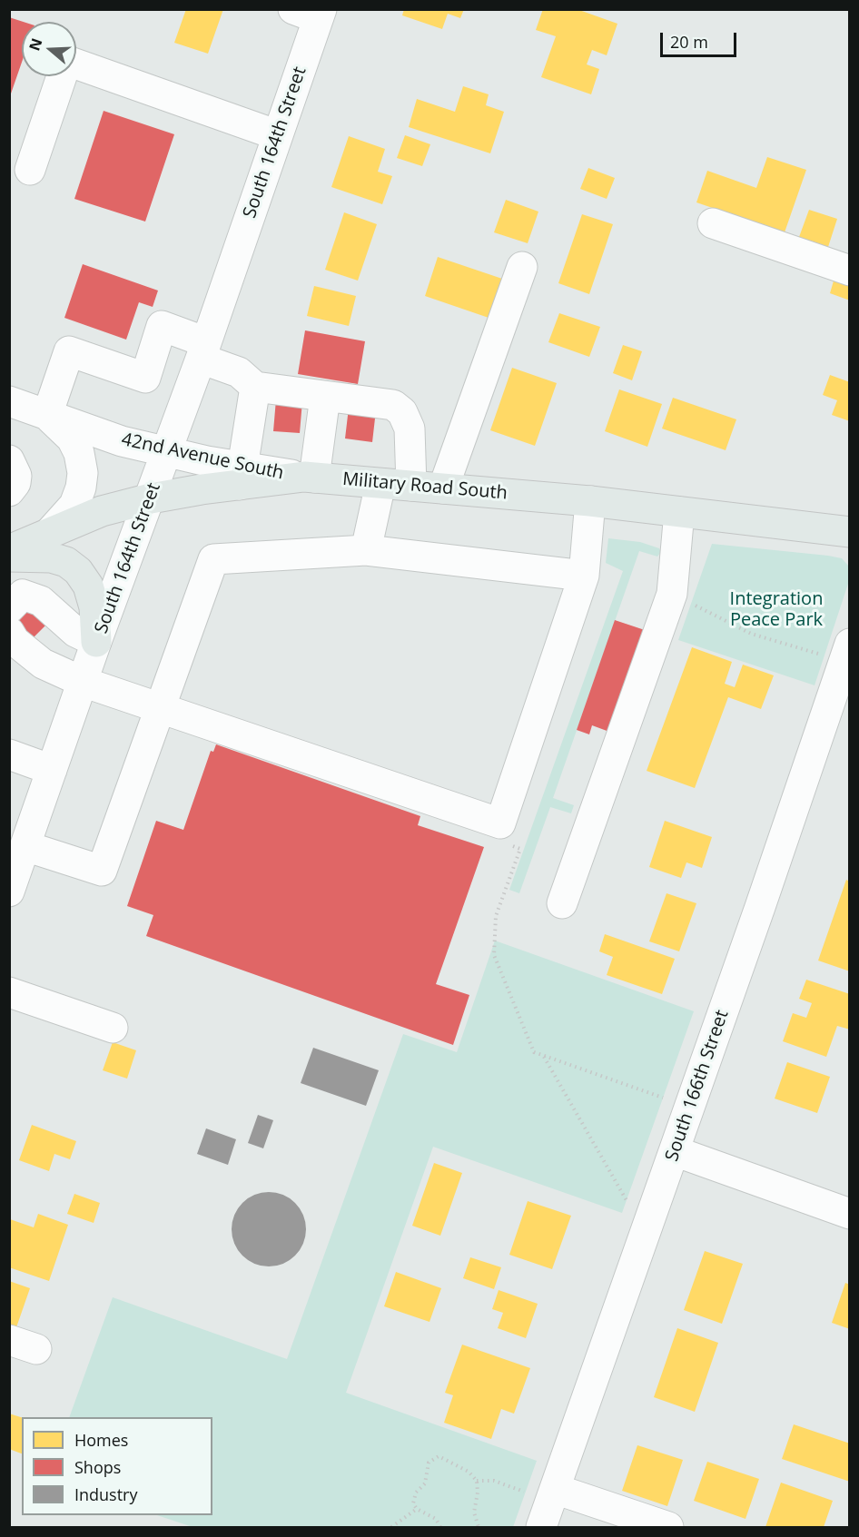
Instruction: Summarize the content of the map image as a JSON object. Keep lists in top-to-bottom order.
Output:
{
  "streets": {
    "main road": ["Military Road South"],
    "street": ["South 164th Street", "42nd Avenue South", "South 166th Street"]
  },
  "crossings": [
    ["South 164th Street", "42nd Avenue South"],
    ["South 164th Street", "Military Road South"],
    ["42nd Avenue South", "Military Road South"]
  ],
  "parks": ["Integration Peace Park"],
  "legend": ["Homes", "Shops", "Industry"],
  "scale_bar": "20 m",
  "north": "left"
}
